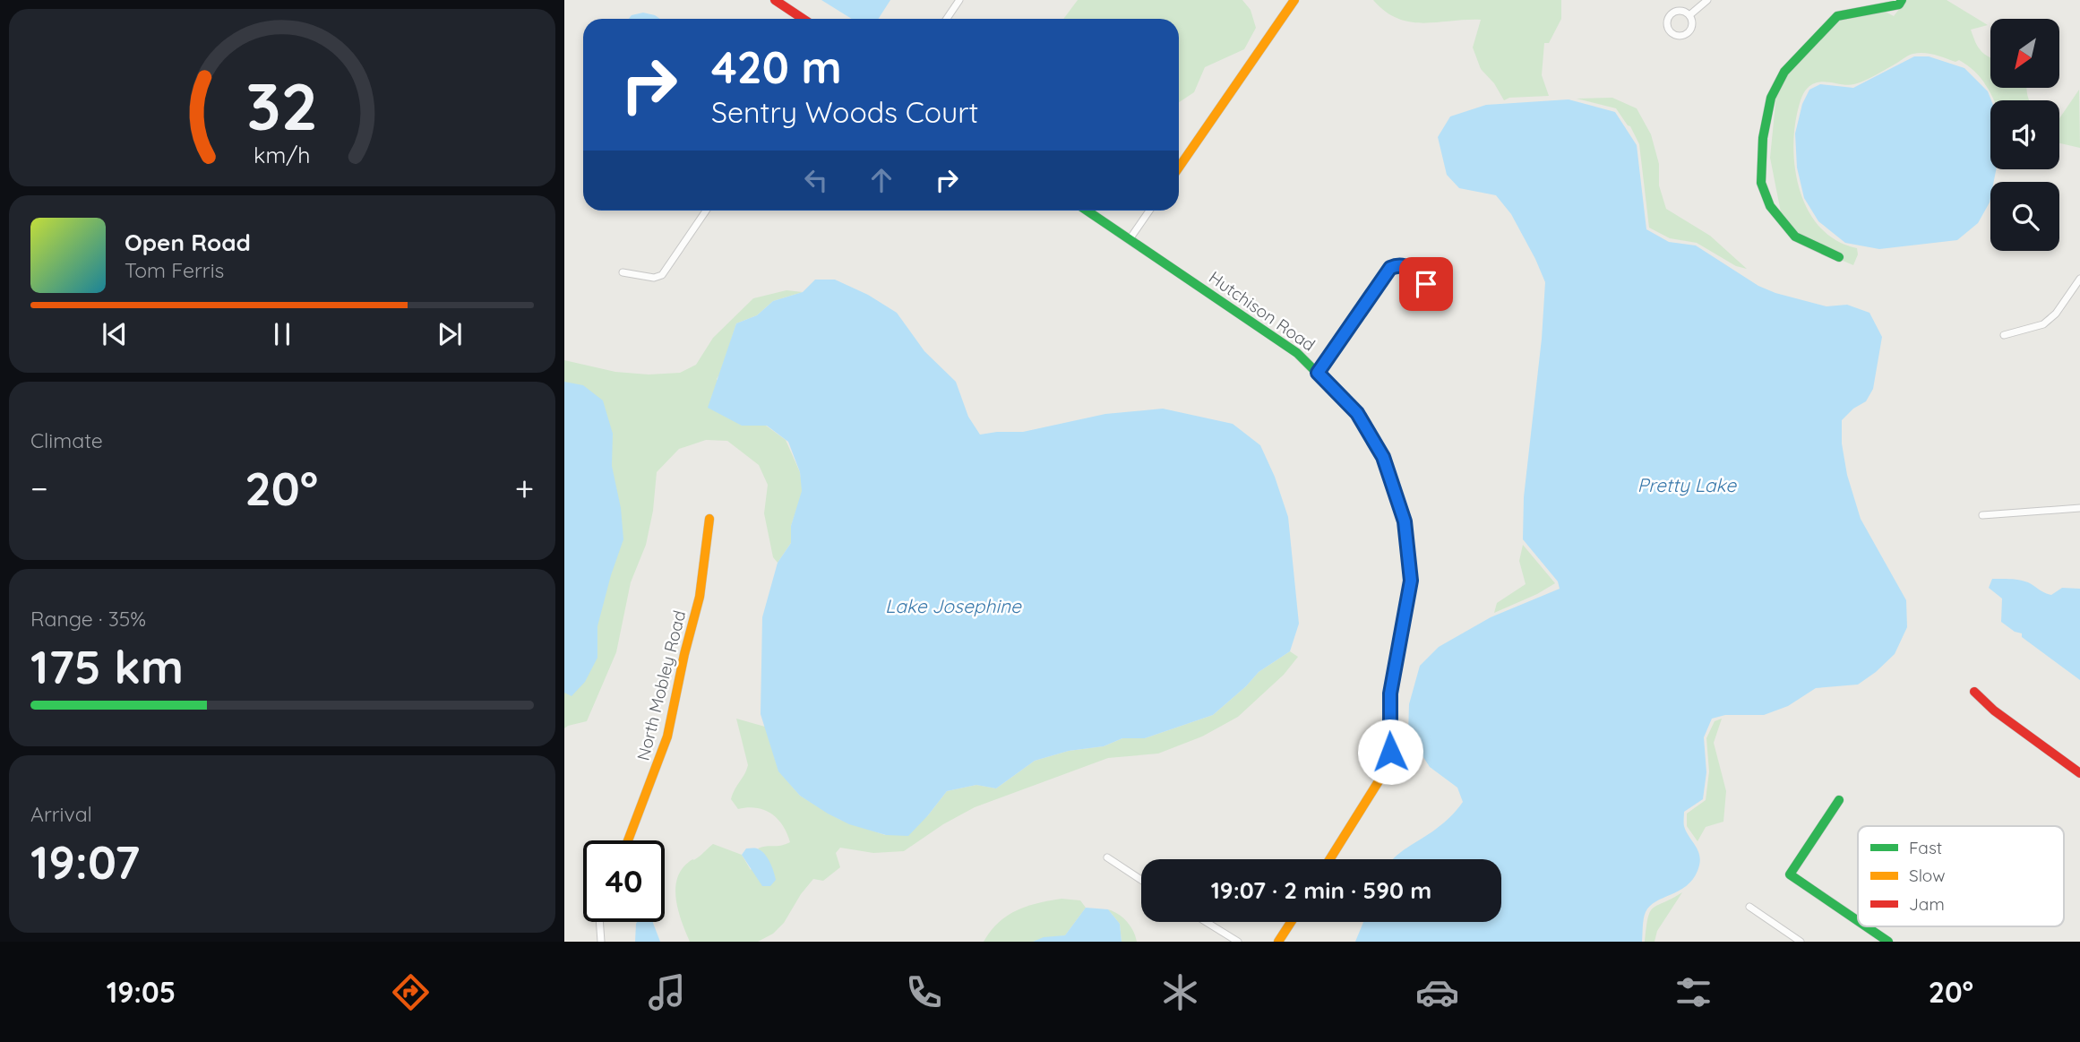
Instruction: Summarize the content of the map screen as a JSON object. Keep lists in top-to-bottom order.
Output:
{
  "streets": {
    "street": ["Hutchison Road", "North Mobley Road"]
  },
  "water": ["Pretty Lake", "Lake Josephine"],
  "legend": ["Fast", "Slow", "Jam"],
  "north": "bottom left",
  "page": {
    "turn": ["420 m", "Sentry Woods Court"],
    "song": ["Open Road", "Tom Ferris"],
    "tile": [
      "Climate",
      ["Range · 35%", "175 km"],
      ["Arrival", "19:07"]
    ],
    "heat": ["−", "20°", "+"],
    "limit": "40",
    "trip": "19:07 · 2 min · 590 m",
    "tabs": ["19:05", "20°"],
    "gauge": ["32", "km/h"]
  }
}
